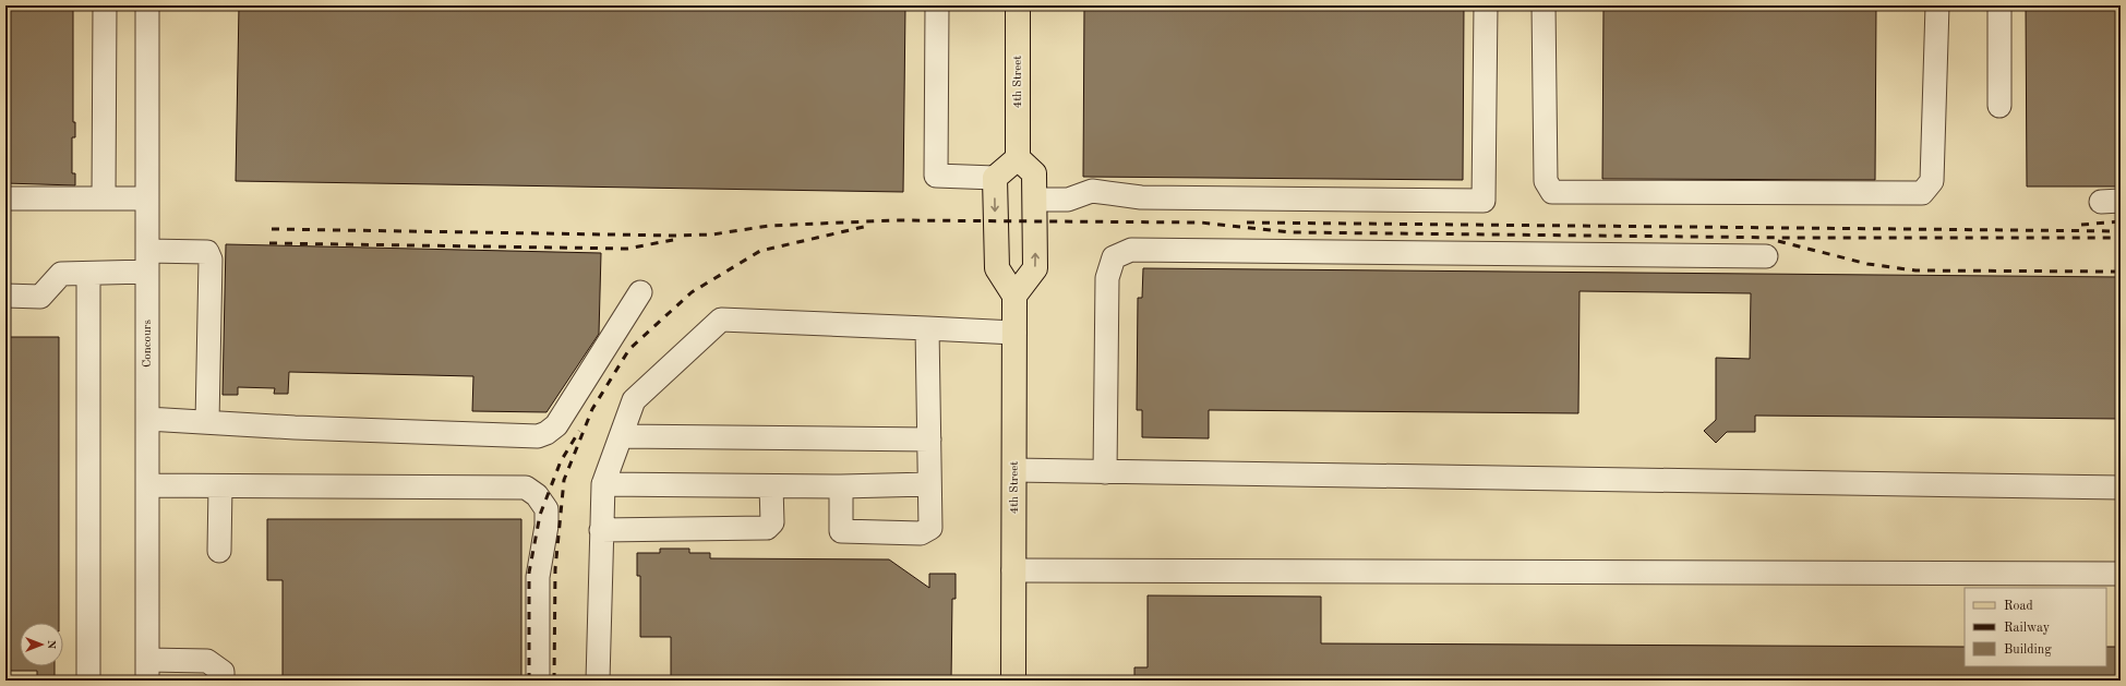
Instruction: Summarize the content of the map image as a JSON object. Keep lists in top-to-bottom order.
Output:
{
  "streets": {
    "main road": ["4th Street"],
    "street": ["Concours"]
  },
  "legend": ["Road", "Railway", "Building"],
  "north": "right"
}
